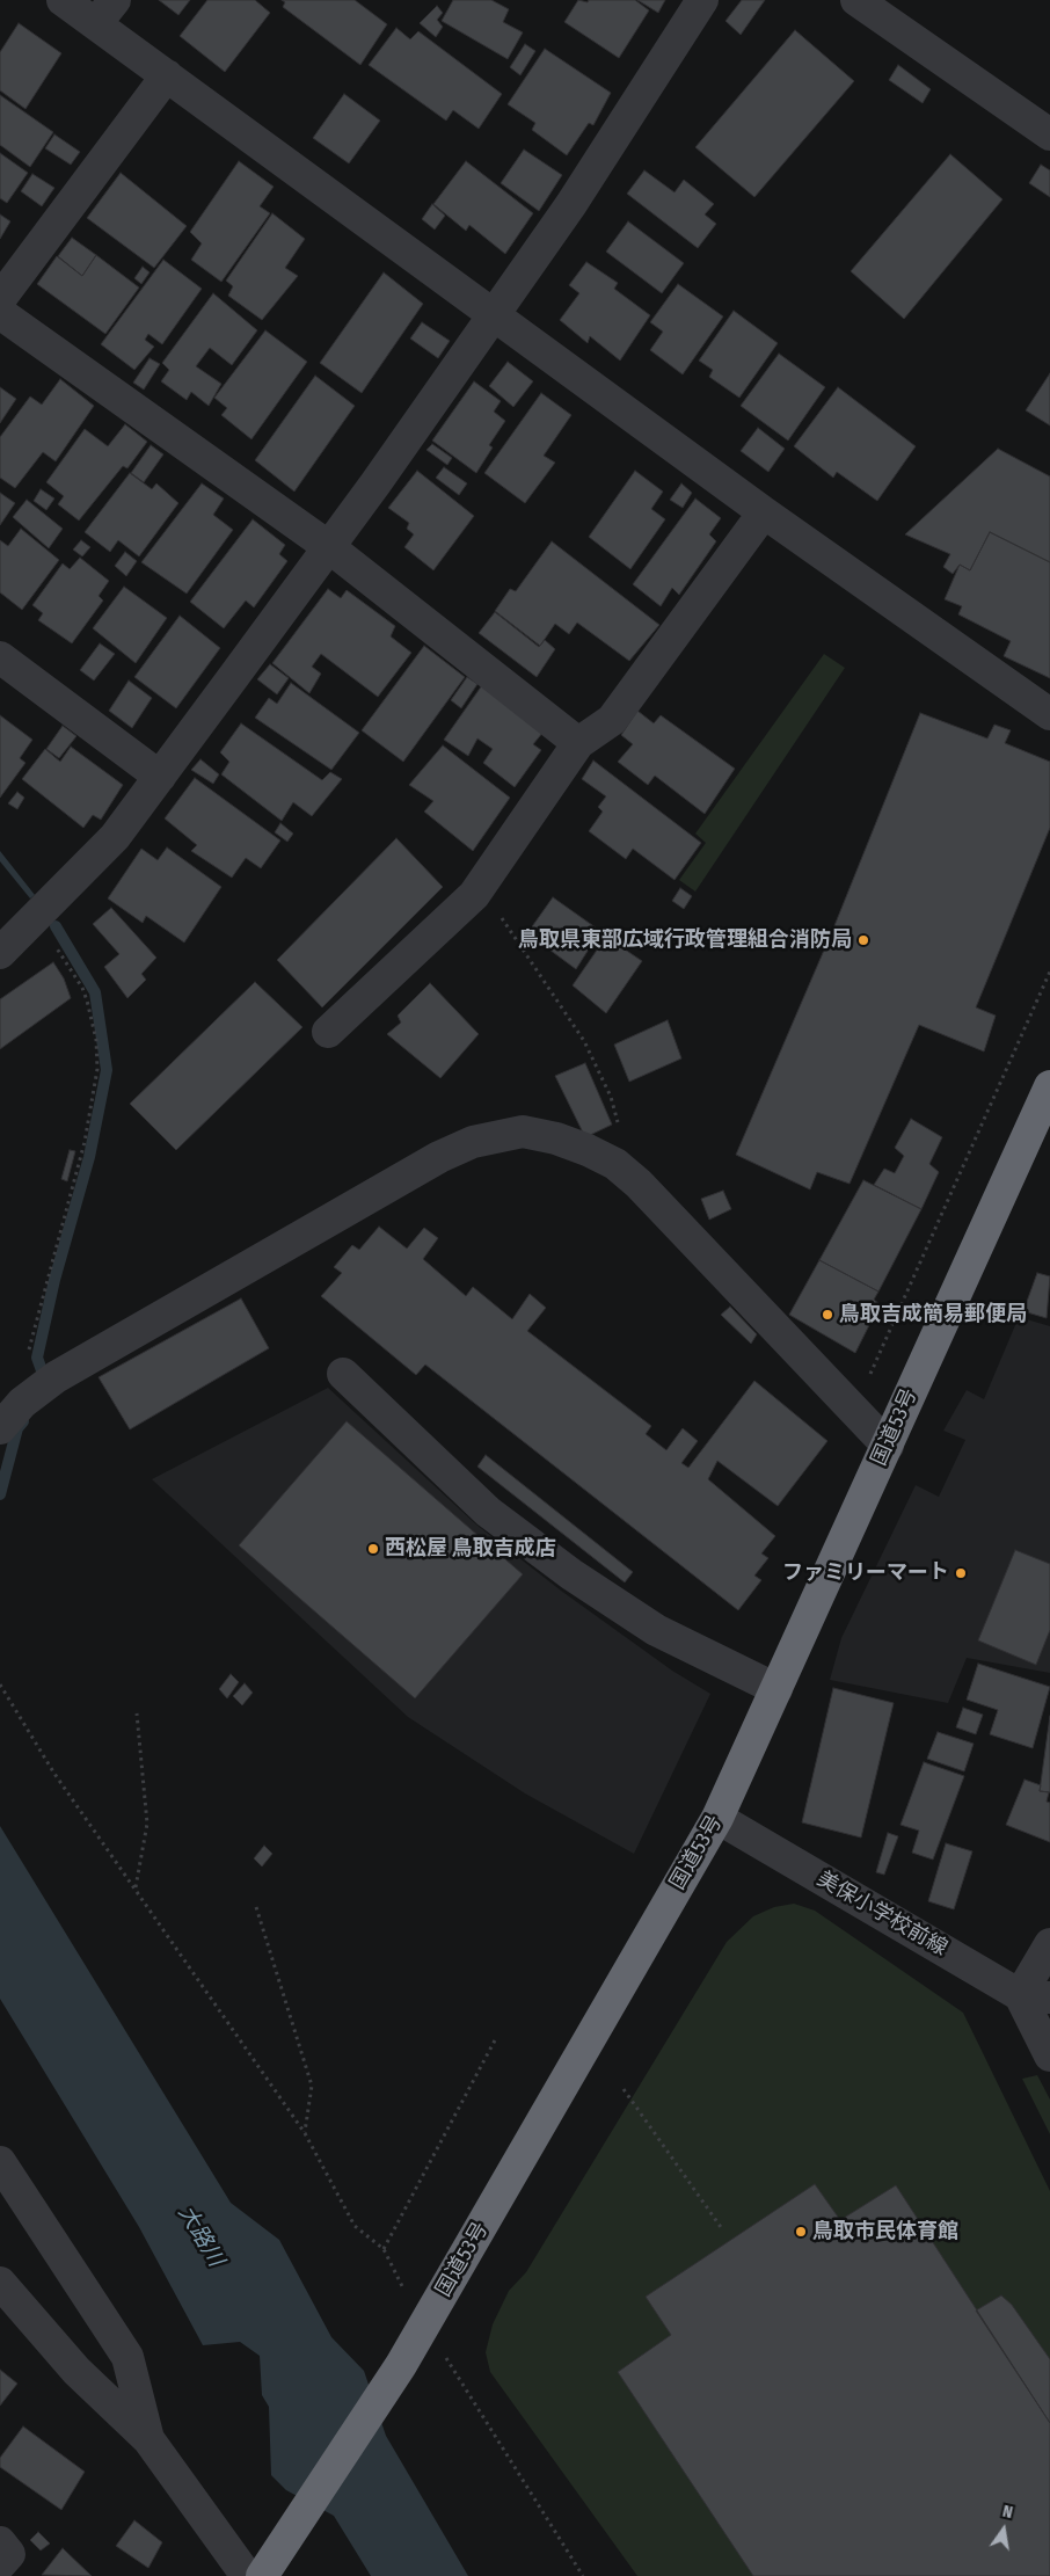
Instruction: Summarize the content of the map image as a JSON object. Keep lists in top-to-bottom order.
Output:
{
  "streets": {
    "highway": ["国道53号"],
    "street": ["美保小学校前線"]
  },
  "crossings": [
    ["国道53号", "美保小学校前線"]
  ],
  "water": ["大路川"],
  "places": [
    "鳥取県東部広域行政管理組合消防局",
    "鳥取吉成簡易郵便局",
    "西松屋 鳥取吉成店",
    "ファミリーマート",
    "鳥取市民体育館"
  ],
  "north": "top"
}
